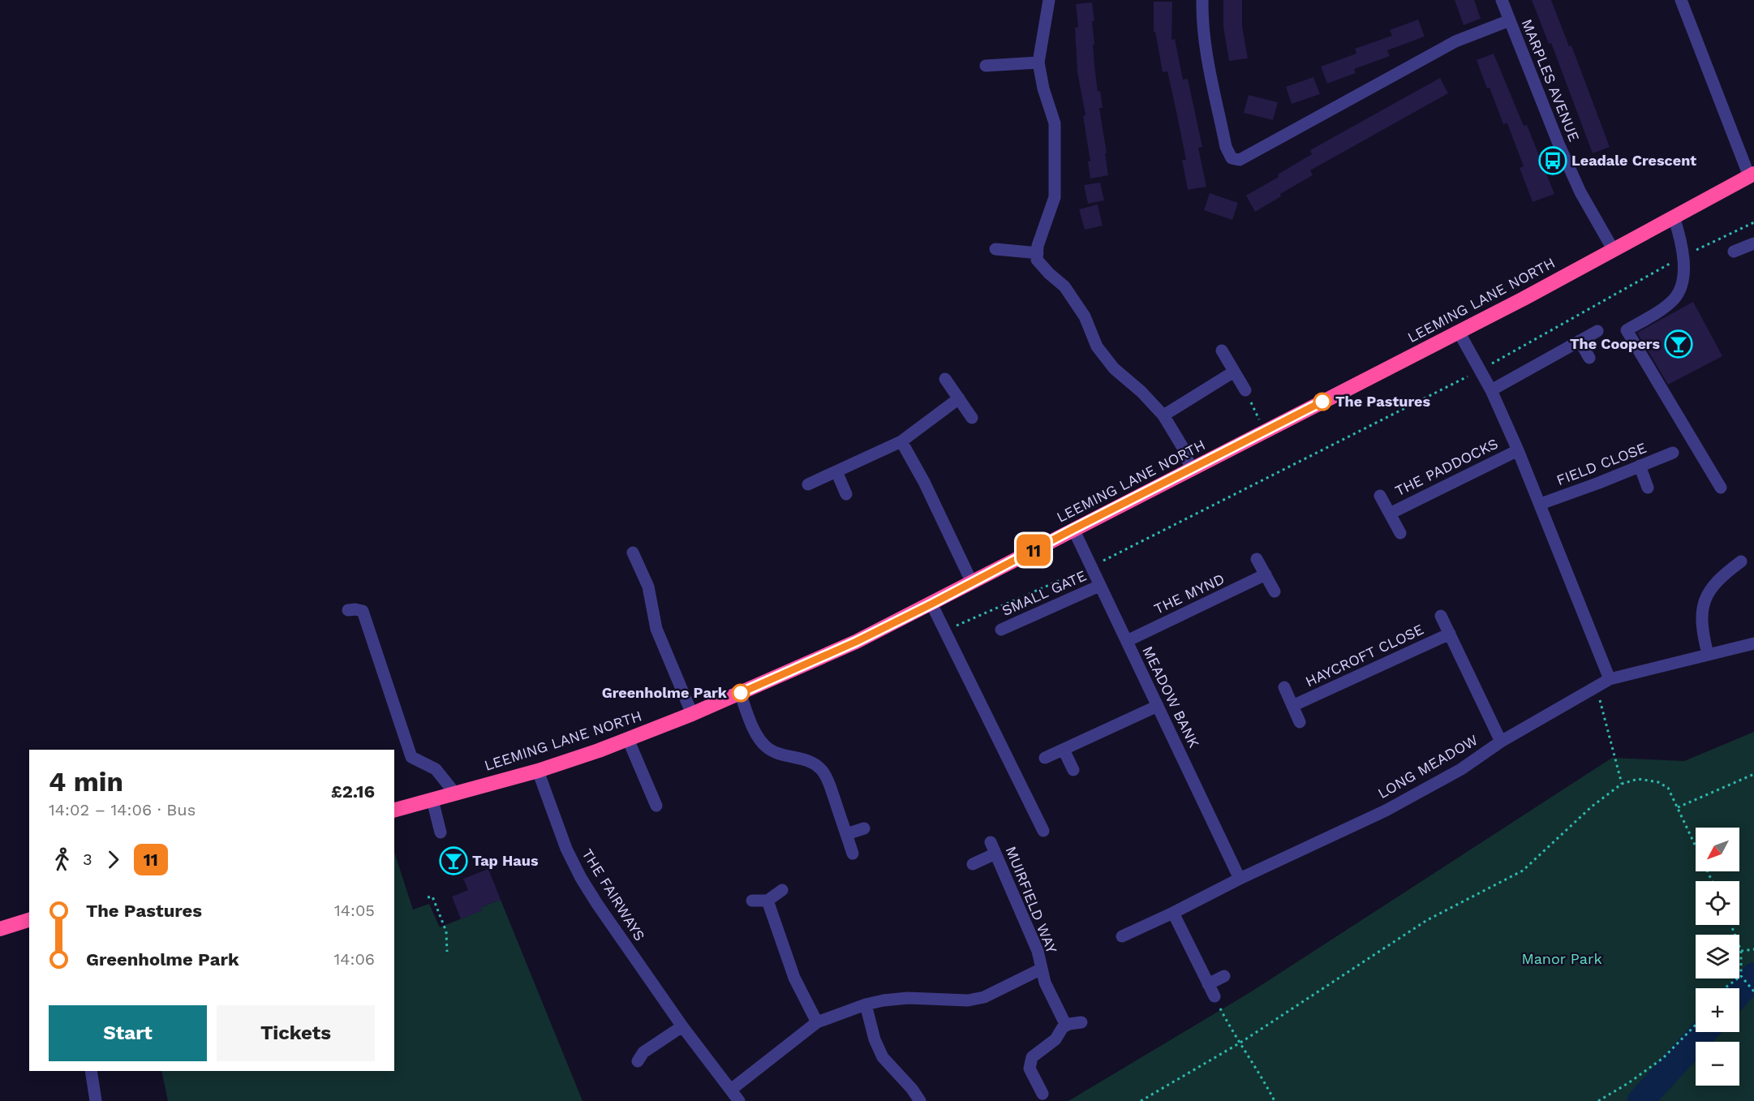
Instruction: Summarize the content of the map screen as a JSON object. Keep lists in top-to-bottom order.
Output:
{
  "streets": {
    "highway": ["LEEMING LANE NORTH"],
    "street": [
      "MARPLES AVENUE",
      "FIELD CLOSE",
      "THE PADDOCKS",
      "SMALL GATE",
      "THE MYND",
      "HAYCROFT CLOSE",
      "MEADOW BANK",
      "LONG MEADOW",
      "THE FAIRWAYS",
      "MUIRFIELD WAY"
    ]
  },
  "crossings": [
    ["MARPLES AVENUE", "LEEMING LANE NORTH"],
    ["LEEMING LANE NORTH", "MEADOW BANK"],
    ["LEEMING LANE NORTH", "THE FAIRWAYS"],
    ["SMALL GATE", "MEADOW BANK"],
    ["THE MYND", "MEADOW BANK"],
    ["HAYCROFT CLOSE", "LONG MEADOW"],
    ["MEADOW BANK", "LONG MEADOW"],
    ["THE FAIRWAYS", "MUIRFIELD WAY"]
  ],
  "parks": ["Manor Park"],
  "places": {
    "bus stop": ["Leadale Crescent"],
    "bar": ["The Coopers", "Tap Haus"],
    "other": ["The Pastures", "Greenholme Park"]
  },
  "lines": ["bus line 11"],
  "north": "bottom left",
  "page": {
    "on_map": "11",
    "heading": ["4 min", "14:02 – 14:06 · Bus", "£2.16"],
    "map_buttons": ["+", "−"],
    "legs": ["3", "11"],
    "list": [
      {
        "name": "The Pastures",
        "value": "14:05"
      },
      {
        "name": "Greenholme Park",
        "value": "14:06"
      }
    ],
    "buttons": ["Start", "Tickets"]
  }
}
